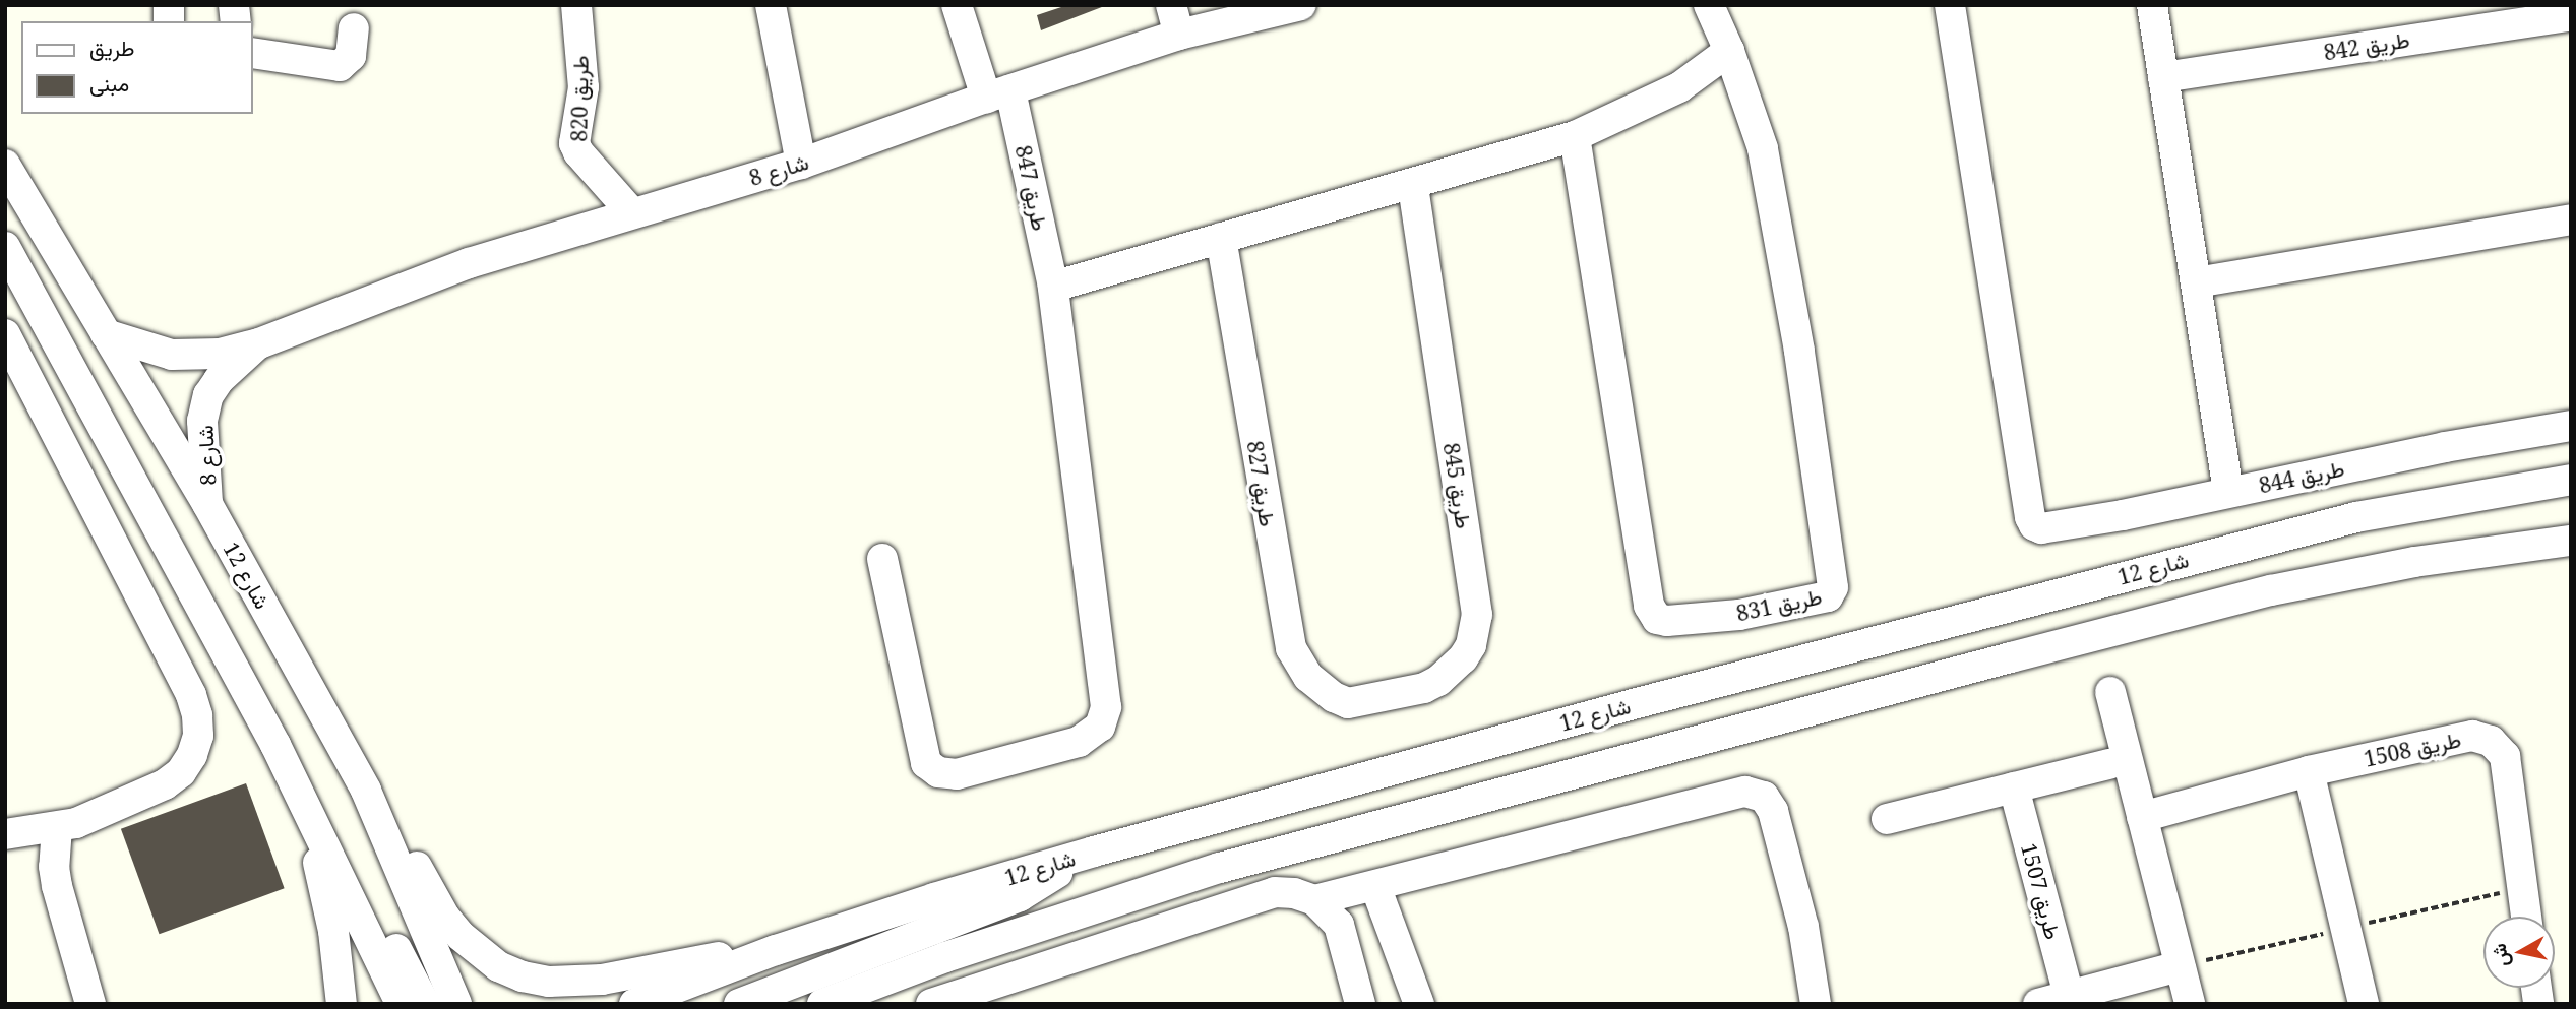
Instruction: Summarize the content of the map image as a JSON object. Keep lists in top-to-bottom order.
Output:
{
  "streets": {
    "street": [
      "طريق 842",
      "طريق 820",
      "شارع 8",
      "طريق 847",
      "طريق 844",
      "طريق 827",
      "طريق 845",
      "شارع 12",
      "طريق 831",
      "طريق 1508",
      "طريق 1507"
    ]
  },
  "crossings": [
    ["طريق 820", "شارع 8"],
    ["شارع 8", "طريق 847"],
    ["شارع 8", "شارع 12"],
    ["طريق 827", "طريق 845"]
  ],
  "legend": ["طريق", "مبنى"],
  "north": "left"
}
